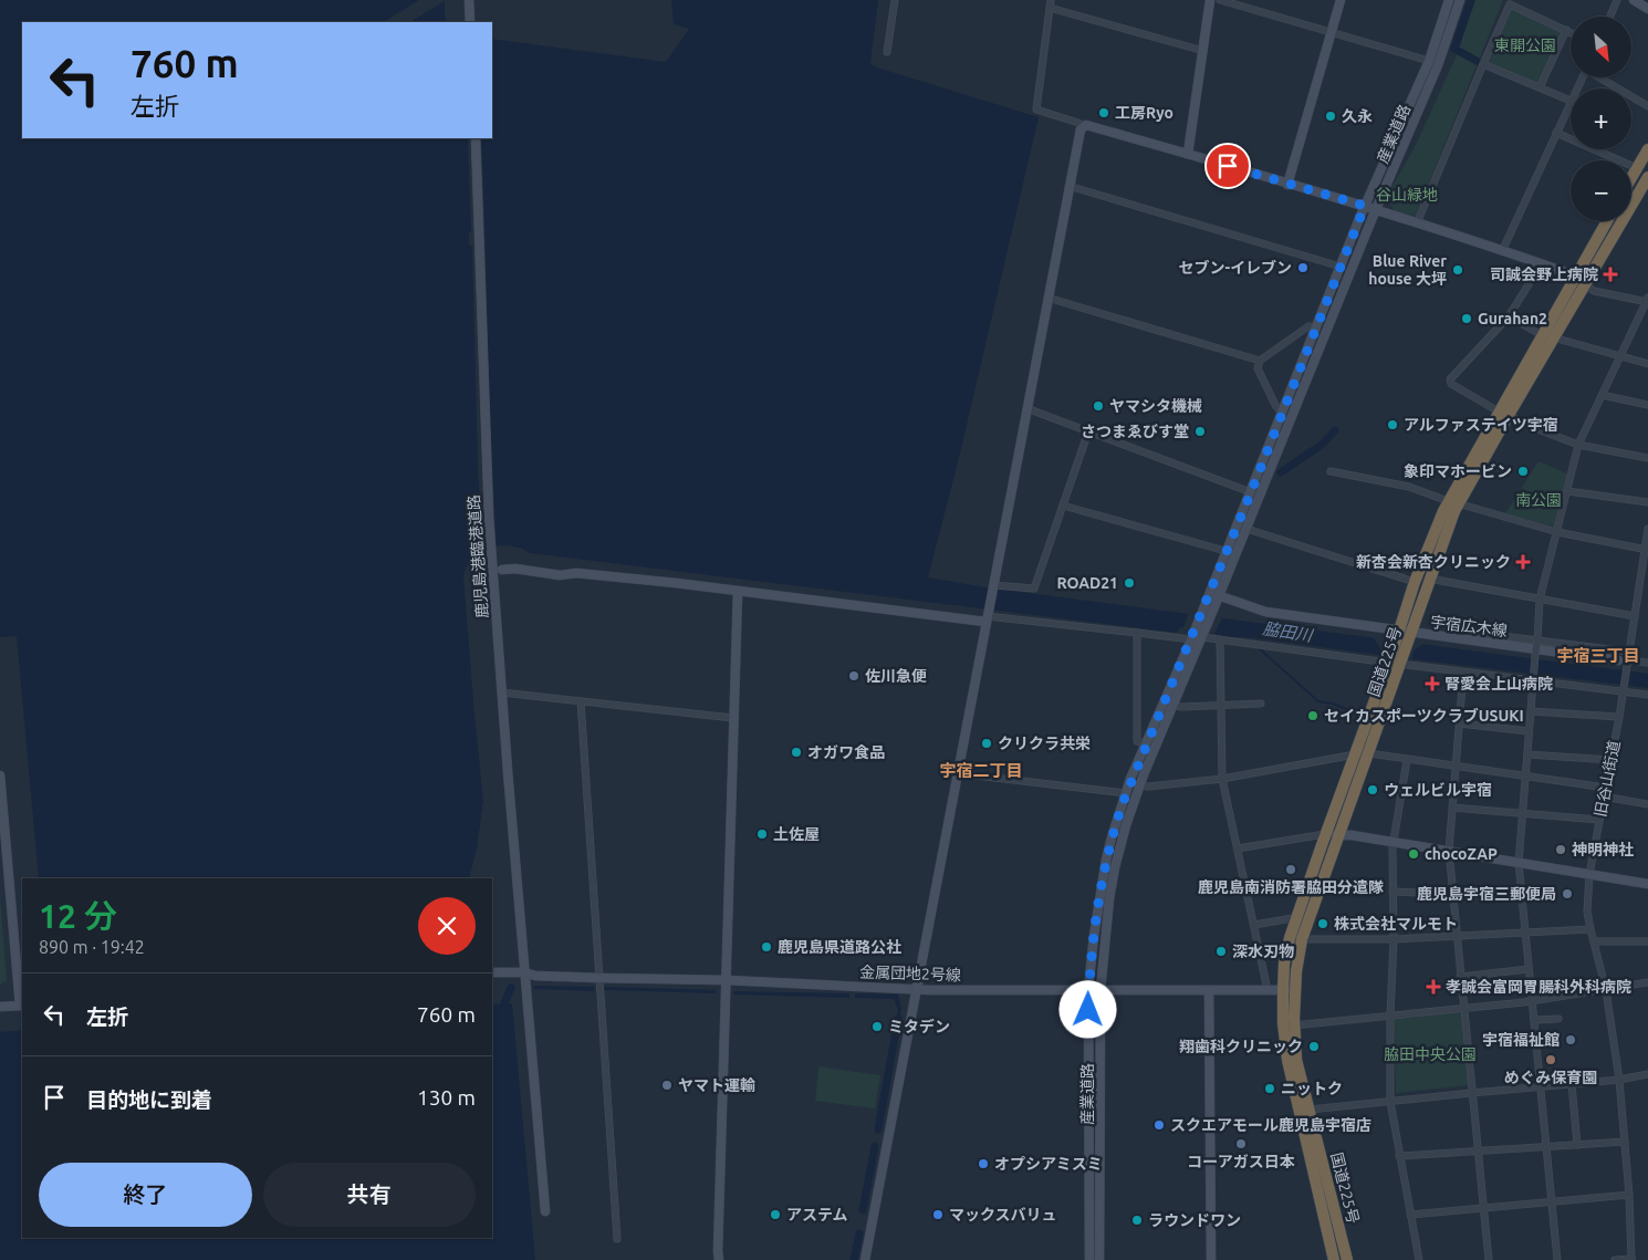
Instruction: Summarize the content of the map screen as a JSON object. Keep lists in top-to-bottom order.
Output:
{
  "streets": {
    "highway": ["国道225号"],
    "street": [
      "産業道路",
      "鹿児島港臨港道路",
      "宇宿広木線",
      "旧谷山街道",
      "金属団地2号線"
    ]
  },
  "crossings": [
    ["産業道路", "宇宿広木線"],
    ["産業道路", "金属団地2号線"],
    ["鹿児島港臨港道路", "金属団地2号線"],
    ["宇宿広木線", "国道225号"],
    ["宇宿広木線", "旧谷山街道"],
    ["国道225号", "金属団地2号線"]
  ],
  "districts": ["宇宿三丁目", "宇宿二丁目"],
  "water": ["脇田川"],
  "parks": [
    "東開公園",
    "谷山緑地",
    "南公園",
    "脇田中央公園"
  ],
  "places": {
    "other": [
      "工房Ryo",
      "久永",
      "セブン-イレブン",
      "Blue River house 大坪",
      "Gurahan2",
      "ヤマシタ機械",
      "アルファステイツ宇宿",
      "さつまゑびす堂",
      "象印マホービン",
      "ROAD21",
      "佐川急便",
      "セイカスポーツクラブUSUKI",
      "クリクラ共栄",
      "オガワ食品",
      "ウェルビル宇宿",
      "土佐屋",
      "神明神社",
      "chocoZAP",
      "鹿児島南消防署脇田分遣隊",
      "鹿児島宇宿三郵便局",
      "株式会社マルモト",
      "鹿児島県道路公社",
      "深水刃物",
      "ミタデン",
      "宇宿福祉館",
      "翔歯科クリニック",
      "めぐみ保育園",
      "ヤマト運輸",
      "ニットク",
      "スクエアモール鹿児島宇宿店",
      "コーアガス日本",
      "オプシアミスミ",
      "アステム",
      "マックスバリュ",
      "ラウンドワン"
    ],
    "health": [
      "司誠会野上病院",
      "新杏会新杏クリニック",
      "腎愛会上山病院",
      "孝誠会富岡胃腸科外科病院"
    ]
  },
  "north": "bottom right",
  "page": {
    "map_buttons": ["+", "−"],
    "turn": ["760 m", "左折"],
    "heading": ["12 分", "890 m · 19:42"],
    "list": [
      {
        "name": "左折",
        "value": "760 m"
      },
      {
        "name": "目的地に到着",
        "value": "130 m"
      }
    ],
    "buttons": ["終了", "共有"]
  }
}
